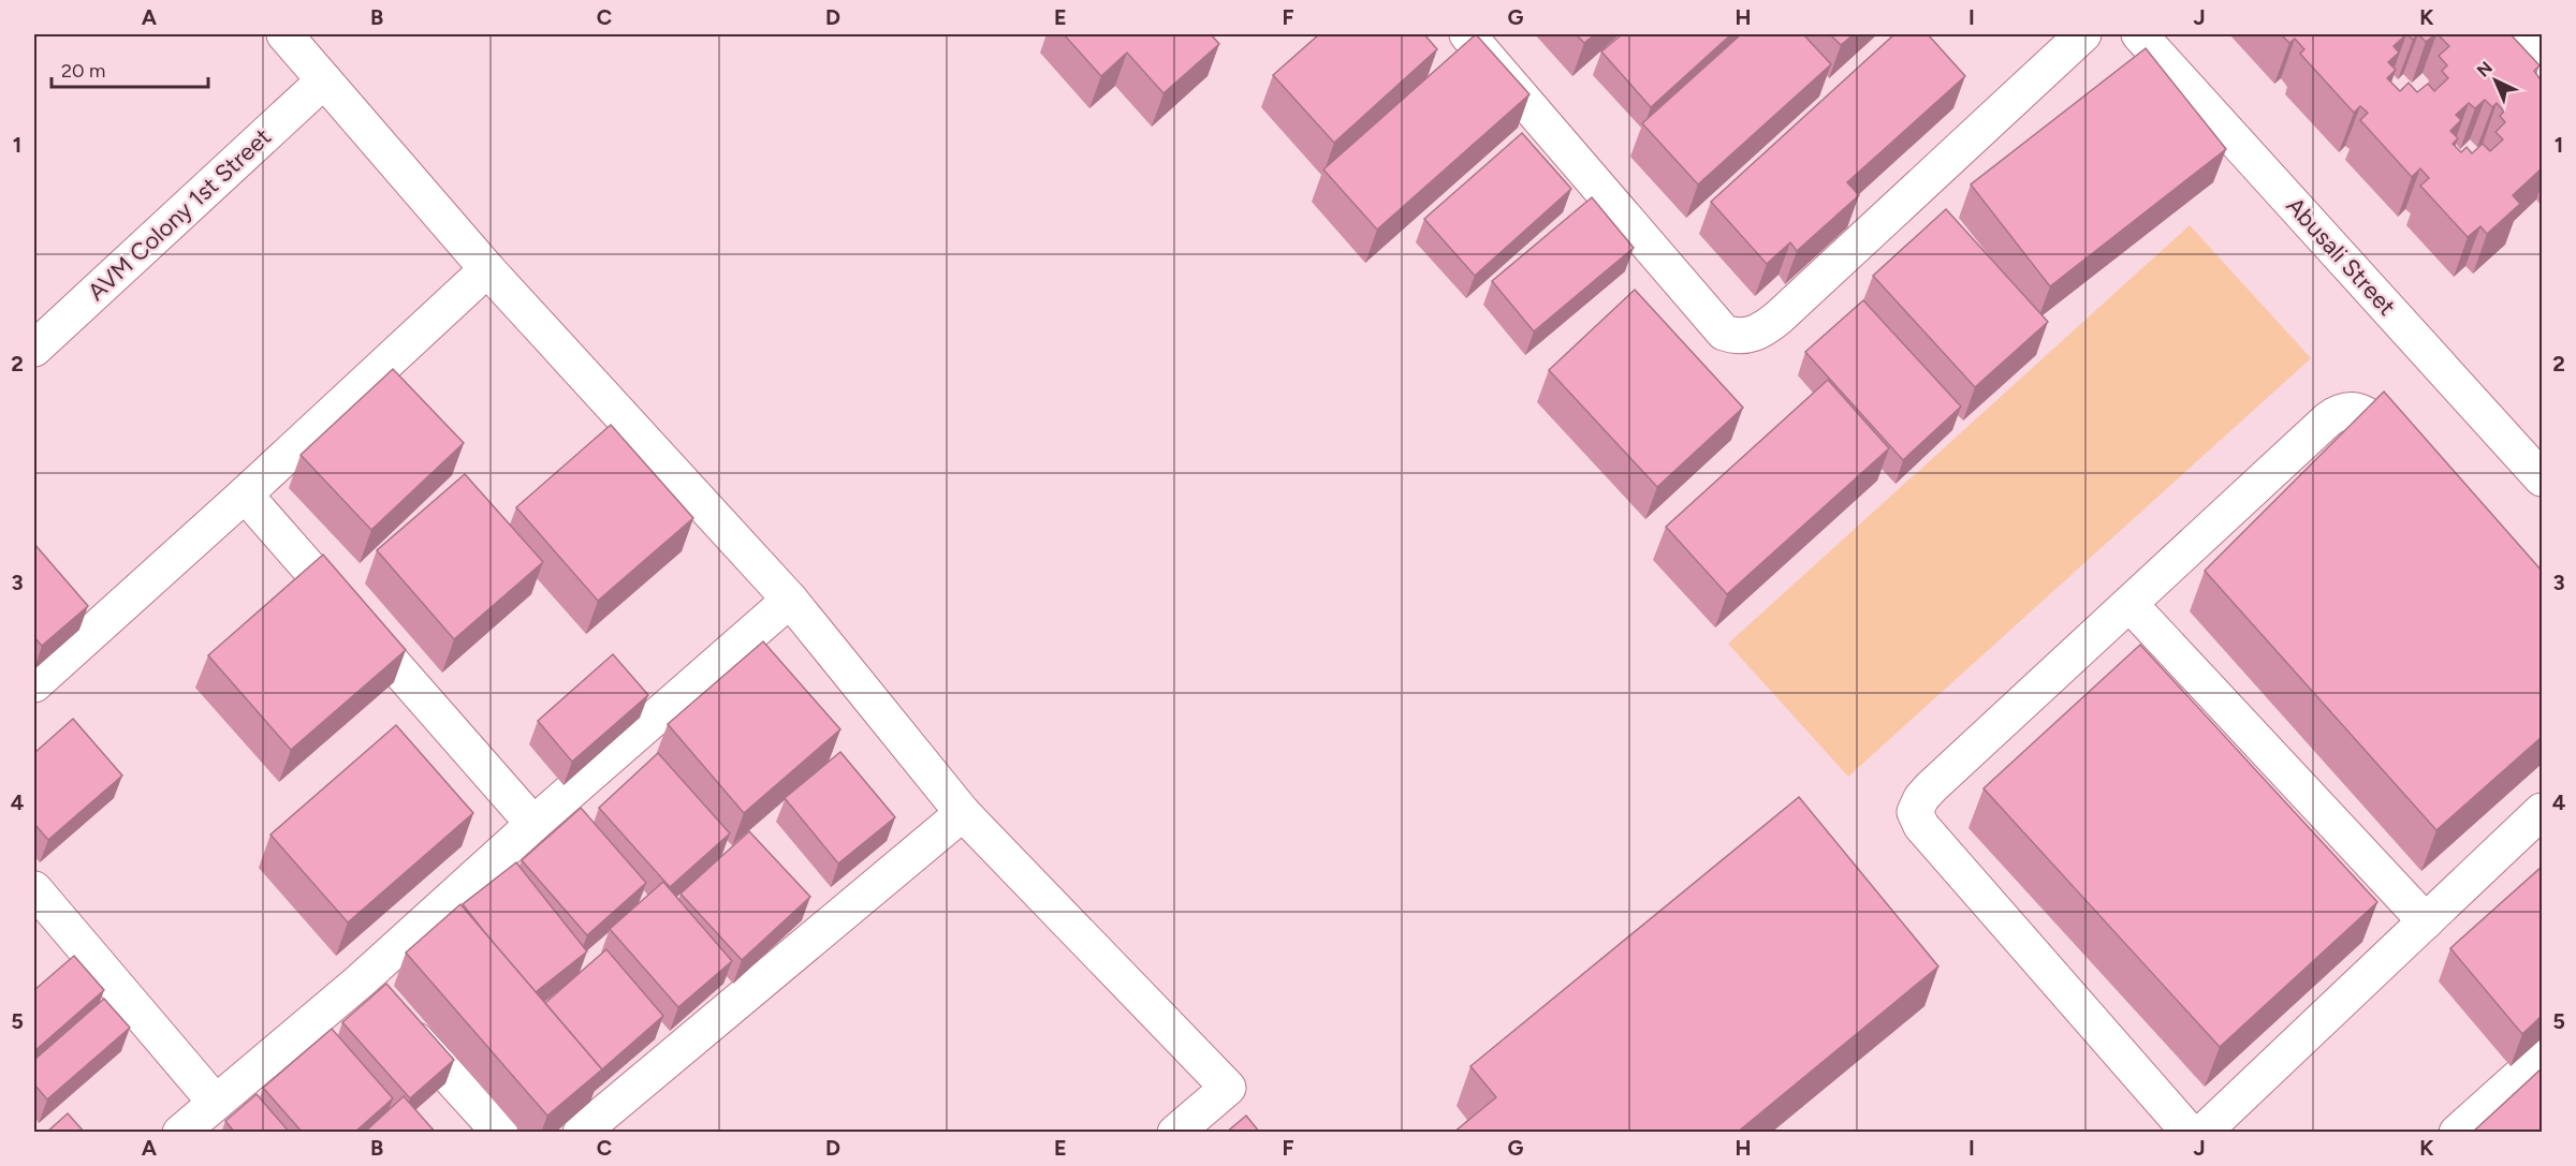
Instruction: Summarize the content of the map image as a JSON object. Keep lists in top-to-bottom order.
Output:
{
  "streets": {
    "street": ["AVM Colony 1st Street", "Abusali Street"]
  },
  "scale_bar": "20 m",
  "north": "top left",
  "grid": {
    "columns": [
      "A",
      "B",
      "C",
      "D",
      "E",
      "F",
      "G",
      "H",
      "I",
      "J",
      "K"
    ],
    "rows": [
      "1",
      "2",
      "3",
      "4",
      "5"
    ]
  }
}
